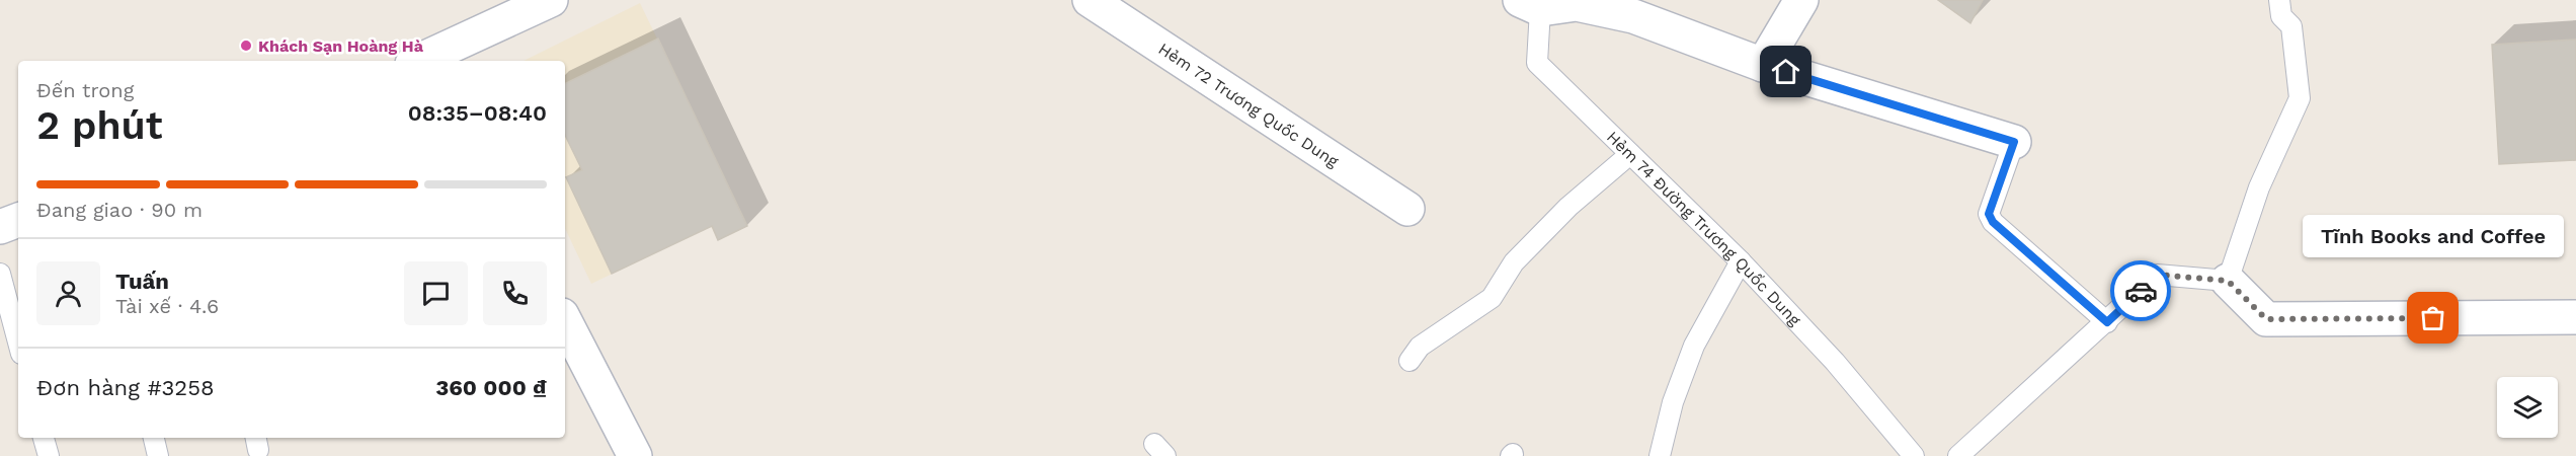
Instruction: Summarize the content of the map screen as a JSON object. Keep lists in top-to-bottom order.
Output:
{
  "streets": {
    "street": ["Hẻm 72 Trương Quốc Dung"],
    "lane": ["Hẻm 74 Đường Trương Quốc Dung"]
  },
  "places": ["Khách Sạn Hoàng Hà", "Tĩnh Books and Coffee"],
  "page": {
    "heading": ["2 phút", "Đến trong", "08:35–08:40"],
    "panel": [
      "Tuấn",
      "Tài xế · 4.6",
      "Đơn hàng #3258",
      "360 000 ₫"
    ],
    "bar": "Đang giao · 90 m",
    "bubble": "Tĩnh Books and Coffee"
  }
}
